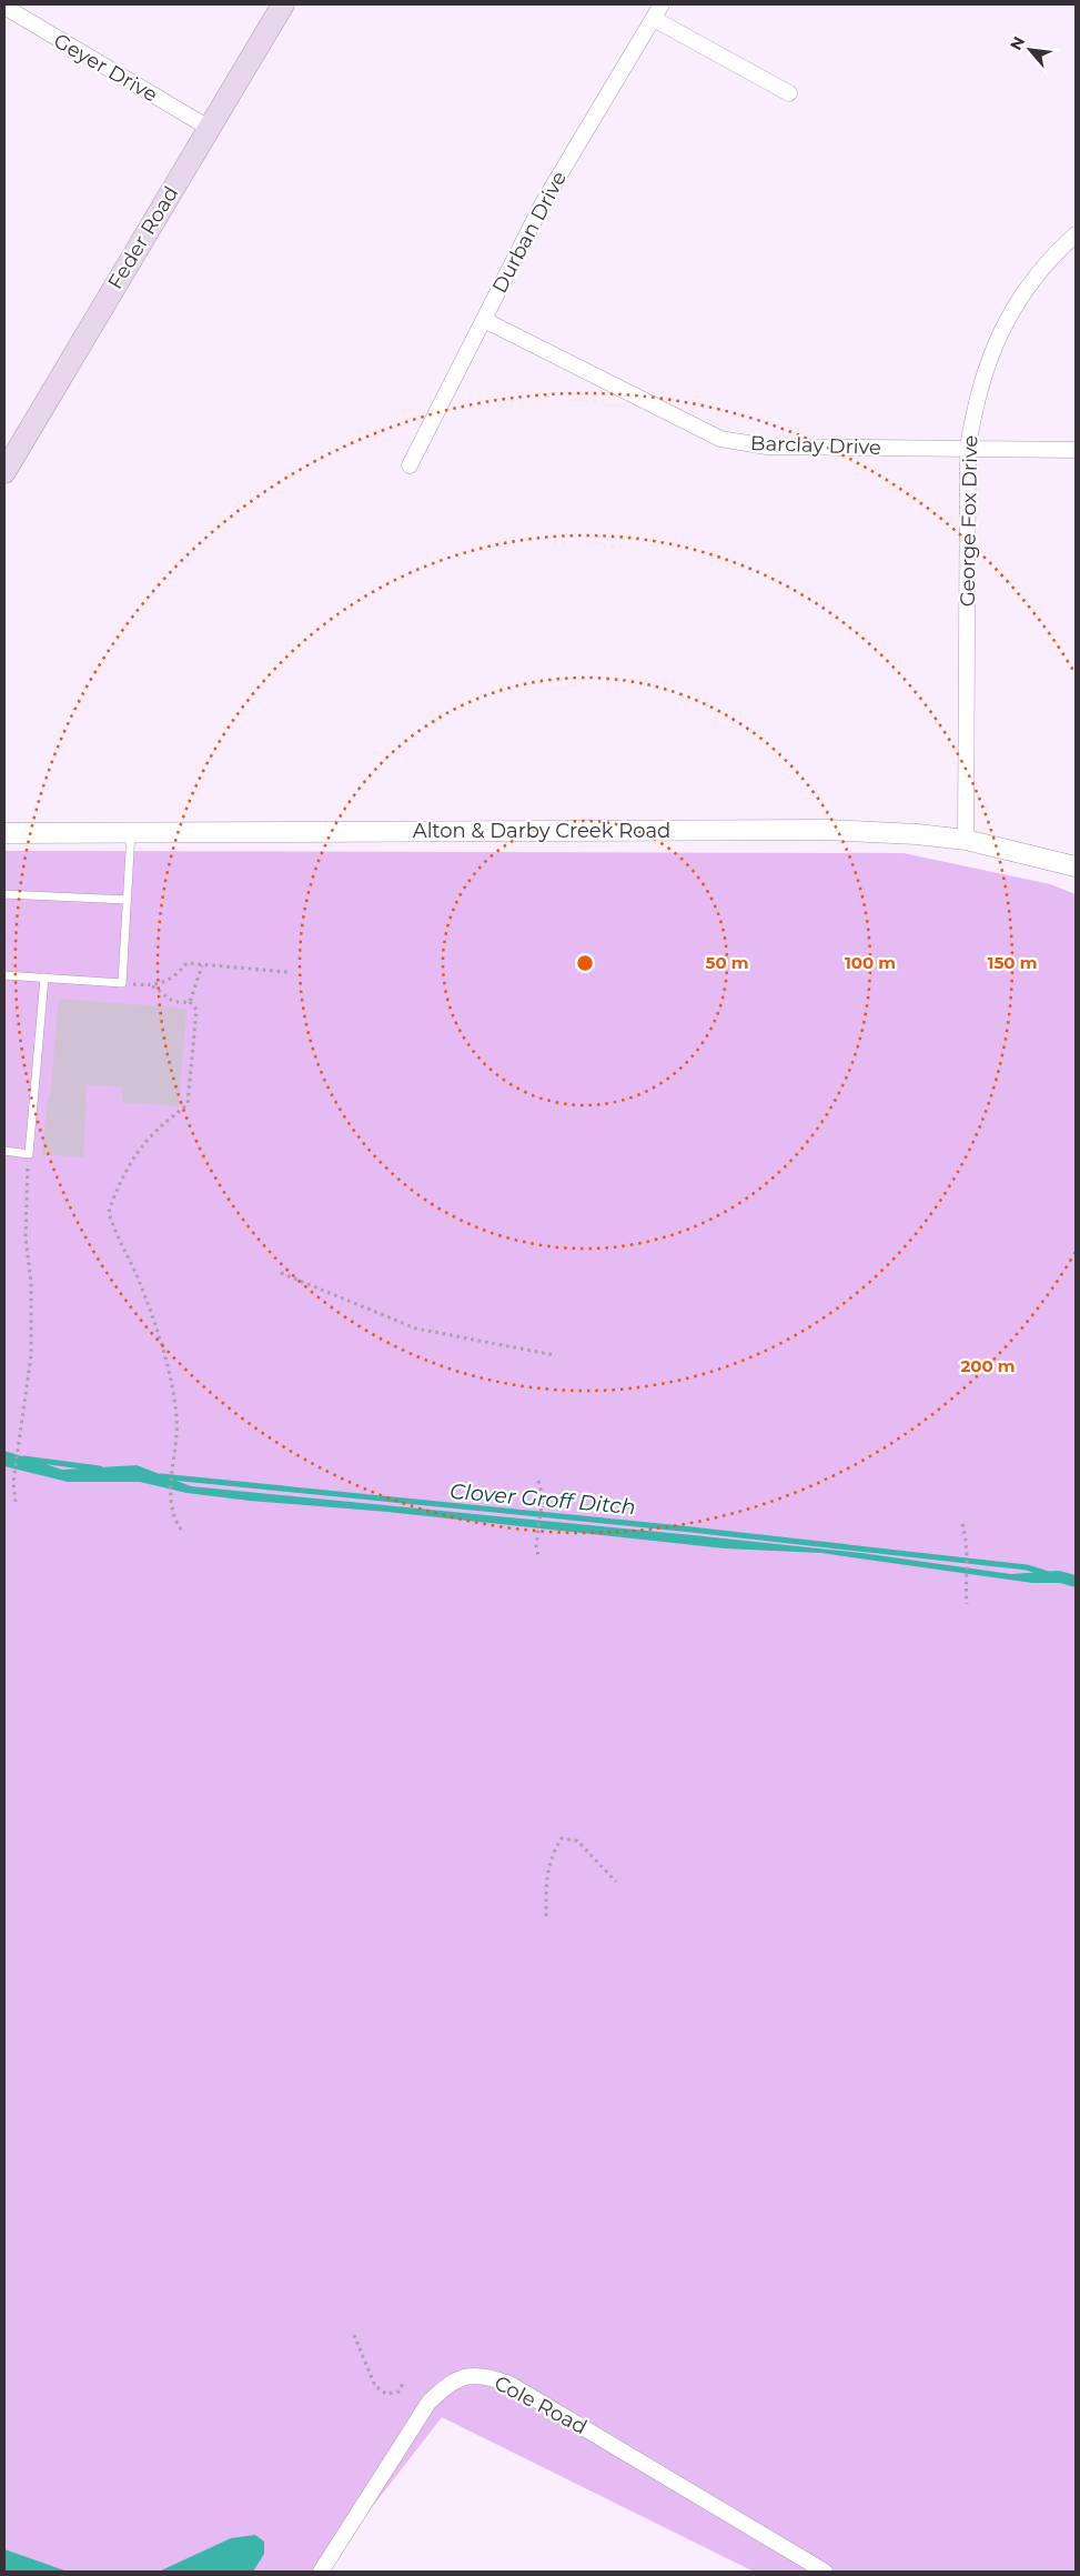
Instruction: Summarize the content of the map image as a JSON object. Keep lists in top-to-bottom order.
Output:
{
  "streets": {
    "main road": ["Feder Road"],
    "street": [
      "Geyer Drive",
      "Durban Drive",
      "Barclay Drive",
      "George Fox Drive",
      "Alton & Darby Creek Road",
      "Cole Road"
    ]
  },
  "crossings": [
    ["Geyer Drive", "Feder Road"],
    ["Durban Drive", "Barclay Drive"],
    ["Barclay Drive", "George Fox Drive"],
    ["George Fox Drive", "Alton & Darby Creek Road"]
  ],
  "water": ["Clover Groff Ditch"],
  "north": "top left",
  "rings": [
    "50 m",
    "100 m",
    "150 m",
    "200 m"
  ]
}
